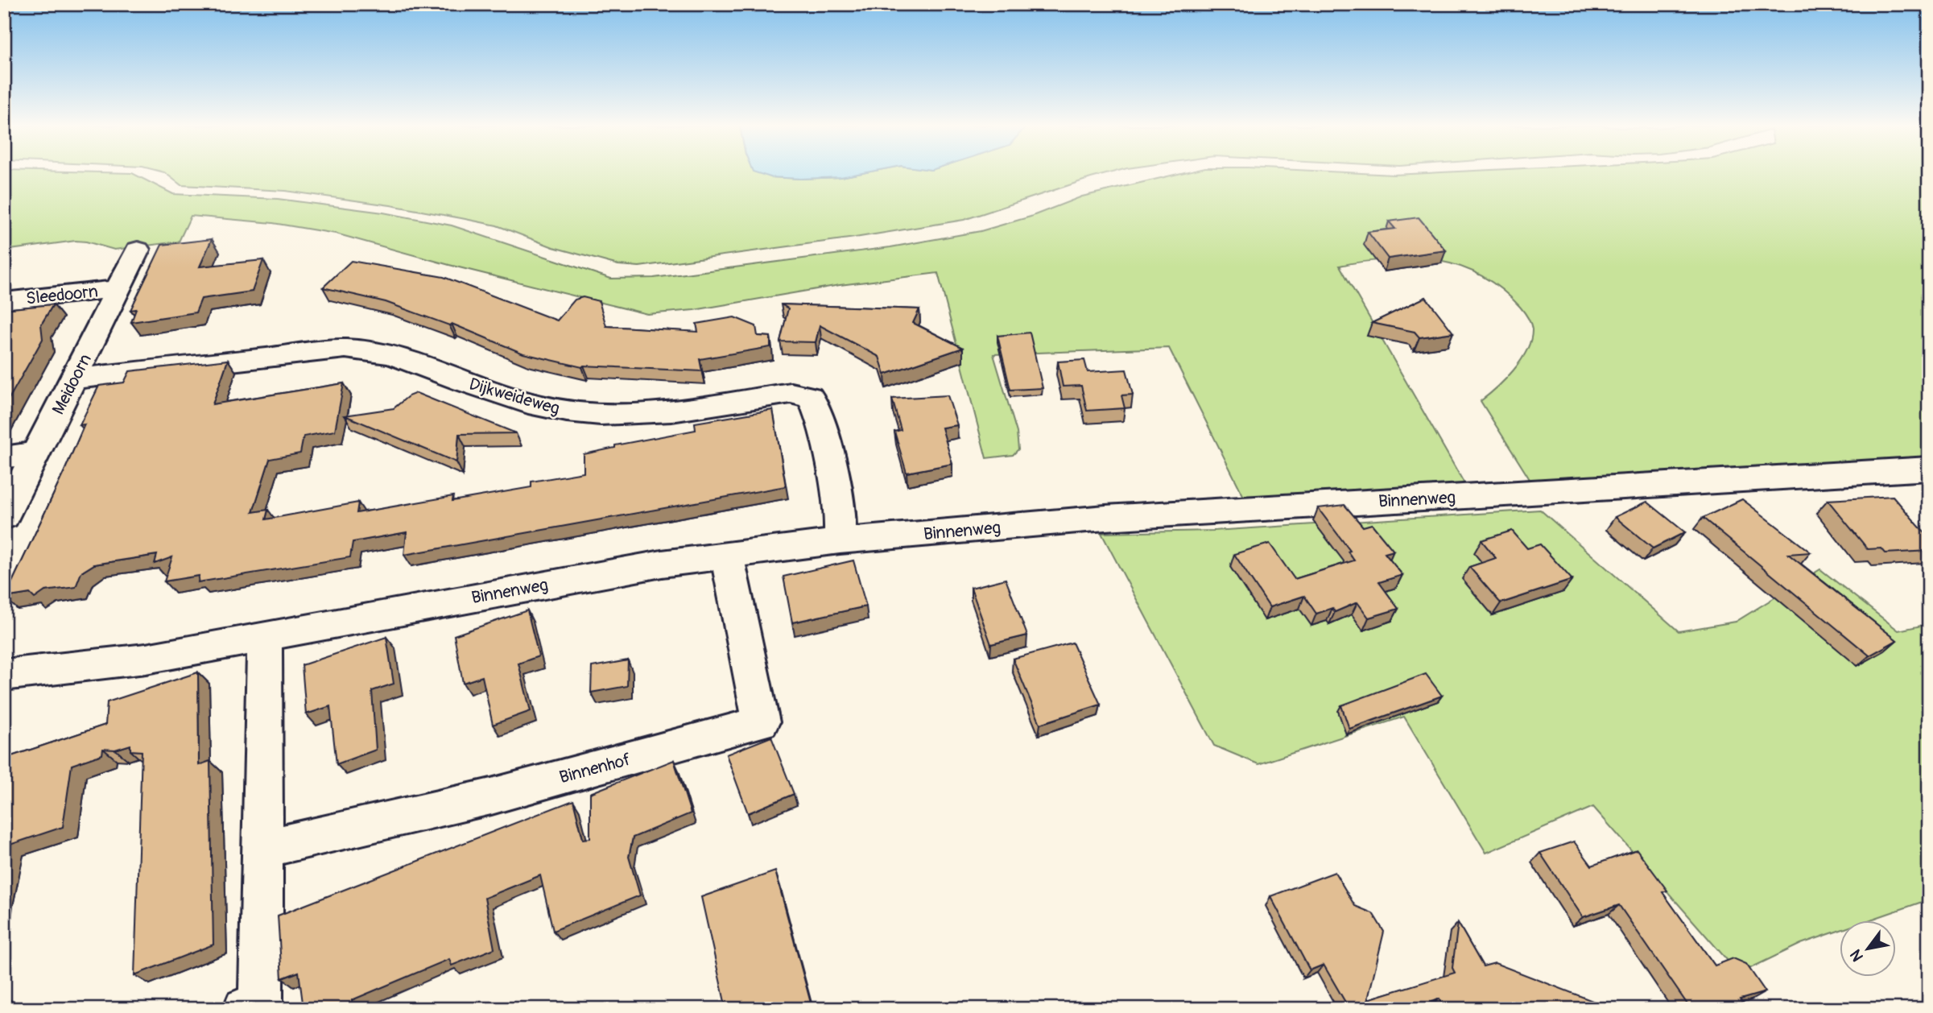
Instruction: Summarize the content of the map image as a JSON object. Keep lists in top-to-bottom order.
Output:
{
  "streets": {
    "street": [
      "Sleedoorn",
      "Meidoorn",
      "Dijkweideweg",
      "Binnenweg",
      "Binnenhof"
    ]
  },
  "crossings": [
    ["Sleedoorn", "Meidoorn"],
    ["Meidoorn", "Dijkweideweg"],
    ["Dijkweideweg", "Binnenweg"],
    ["Binnenweg", "Binnenhof"]
  ],
  "north": "bottom left"
}
